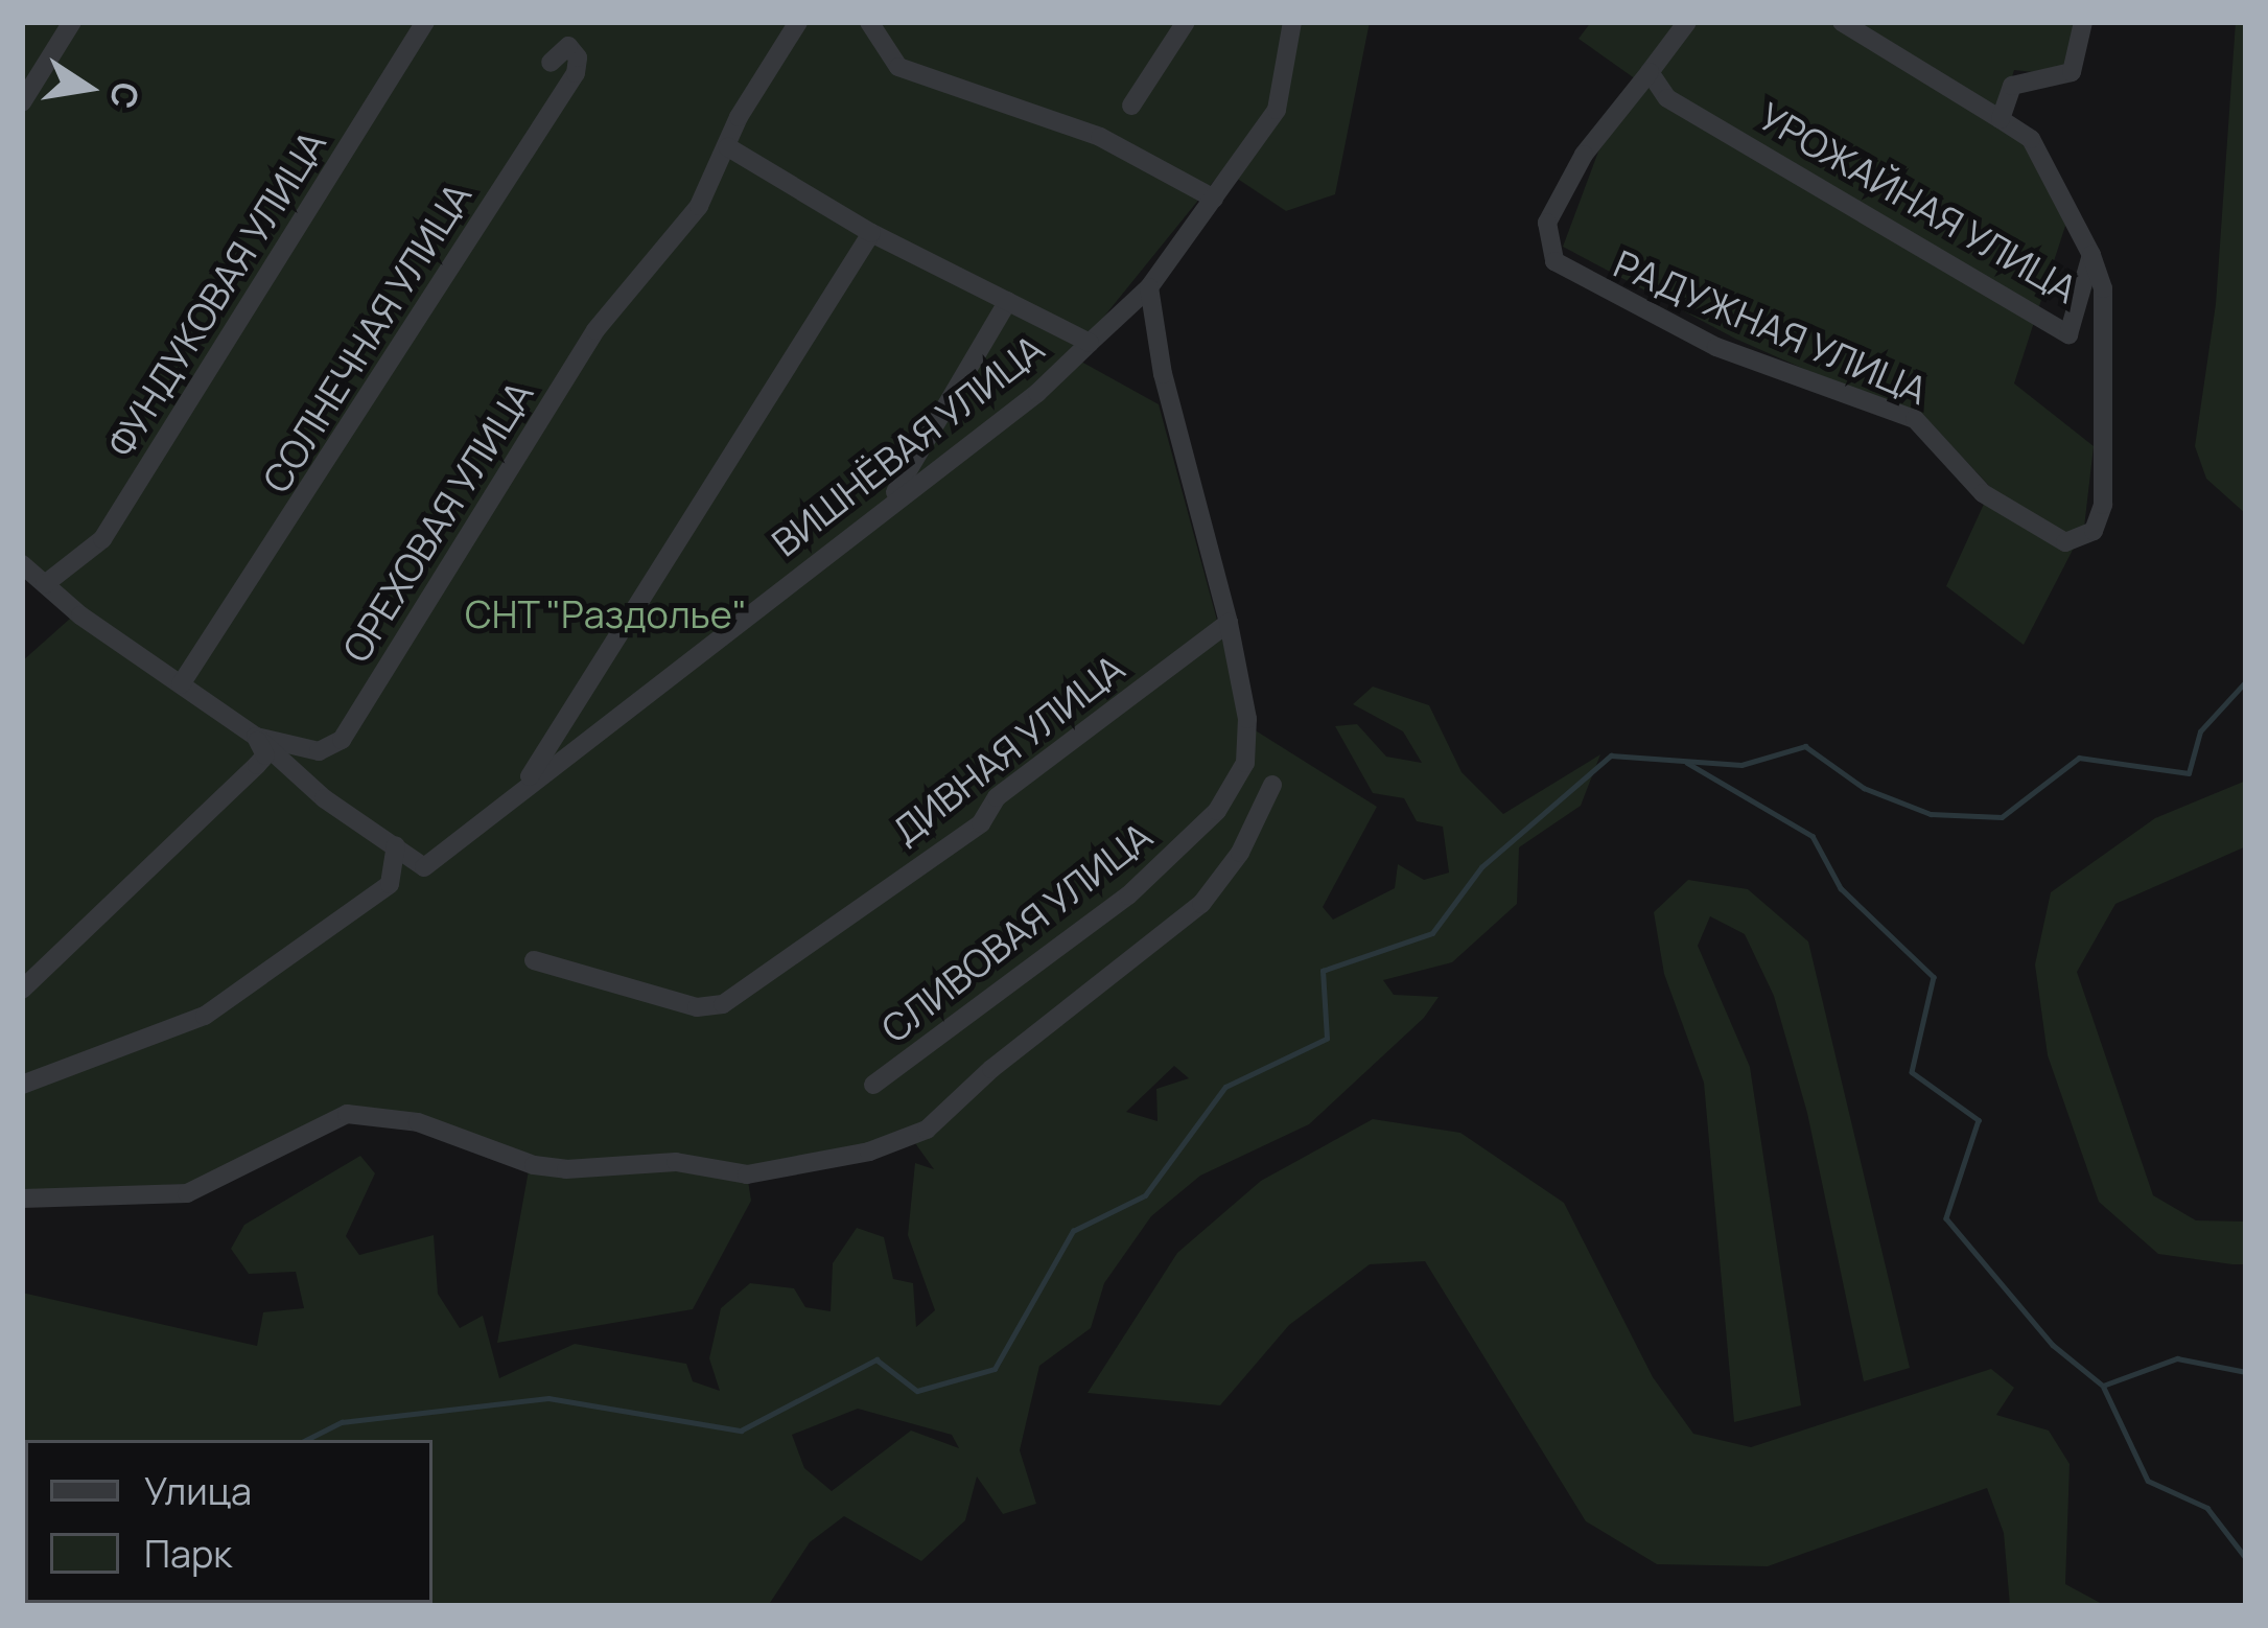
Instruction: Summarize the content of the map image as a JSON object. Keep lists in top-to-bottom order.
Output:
{
  "streets": {
    "street": [
      "УРОЖАЙНАЯ УЛИЦА",
      "ФУНДУКОВАЯ УЛИЦА",
      "РАДУЖНАЯ УЛИЦА",
      "СОЛНЕЧНАЯ УЛИЦА",
      "ВИШНЁВАЯ УЛИЦА",
      "ОРЕХОВАЯ УЛИЦА",
      "ДИВНАЯ УЛИЦА",
      "СЛИВОВАЯ УЛИЦА"
    ]
  },
  "crossings": [
    ["УРОЖАЙНАЯ УЛИЦА", "РАДУЖНАЯ УЛИЦА"],
    ["ФУНДУКОВАЯ УЛИЦА", "ОРЕХОВАЯ УЛИЦА"],
    ["СОЛНЕЧНАЯ УЛИЦА", "ОРЕХОВАЯ УЛИЦА"],
    ["ВИШНЁВАЯ УЛИЦА", "ОРЕХОВАЯ УЛИЦА"],
    ["ДИВНАЯ УЛИЦА", "СЛИВОВАЯ УЛИЦА"]
  ],
  "parks": ["СНТ \"Раздолье\""],
  "legend": ["Улица", "Парк"],
  "north": "right"
}
